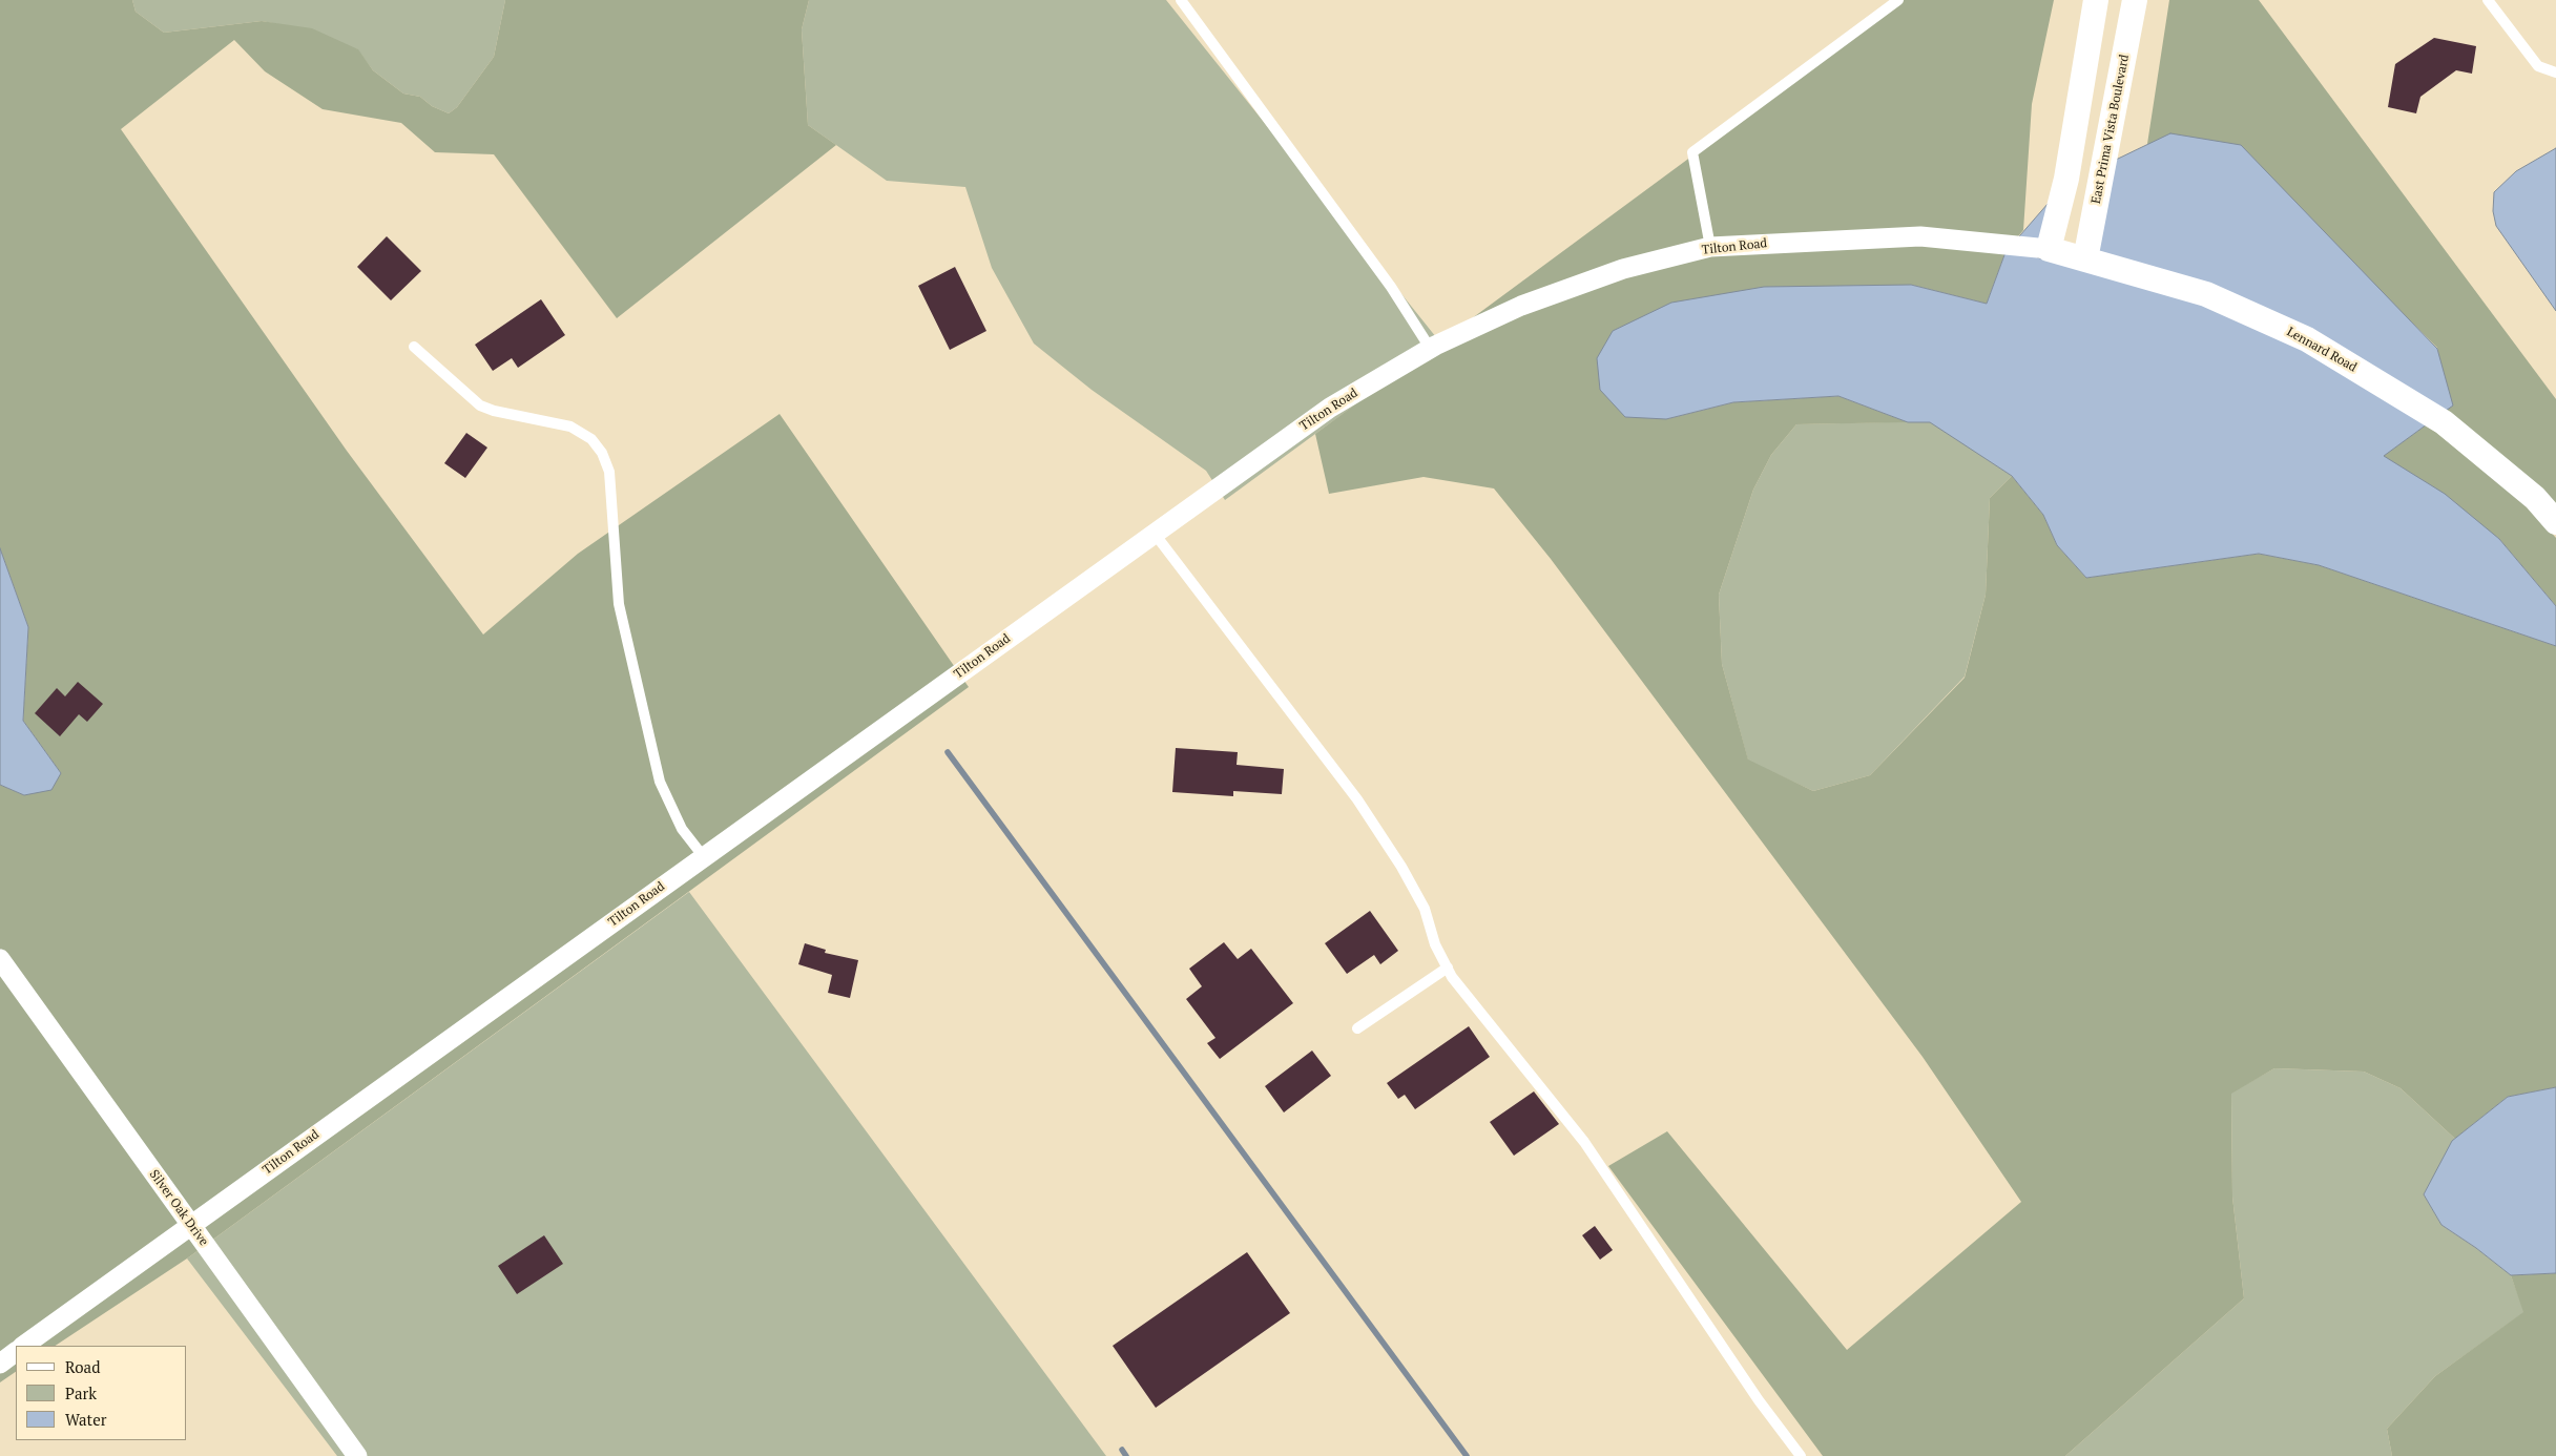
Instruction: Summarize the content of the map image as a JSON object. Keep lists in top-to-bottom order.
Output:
{
  "streets": {
    "street": [
      "East Prima Vista Boulevard",
      "Tilton Road",
      "Lennard Road",
      "Silver Oak Drive"
    ]
  },
  "crossings": [
    ["East Prima Vista Boulevard", "Lennard Road"],
    ["Tilton Road", "Lennard Road"],
    ["Tilton Road", "Silver Oak Drive"]
  ],
  "legend": ["Road", "Park", "Water"]
}
